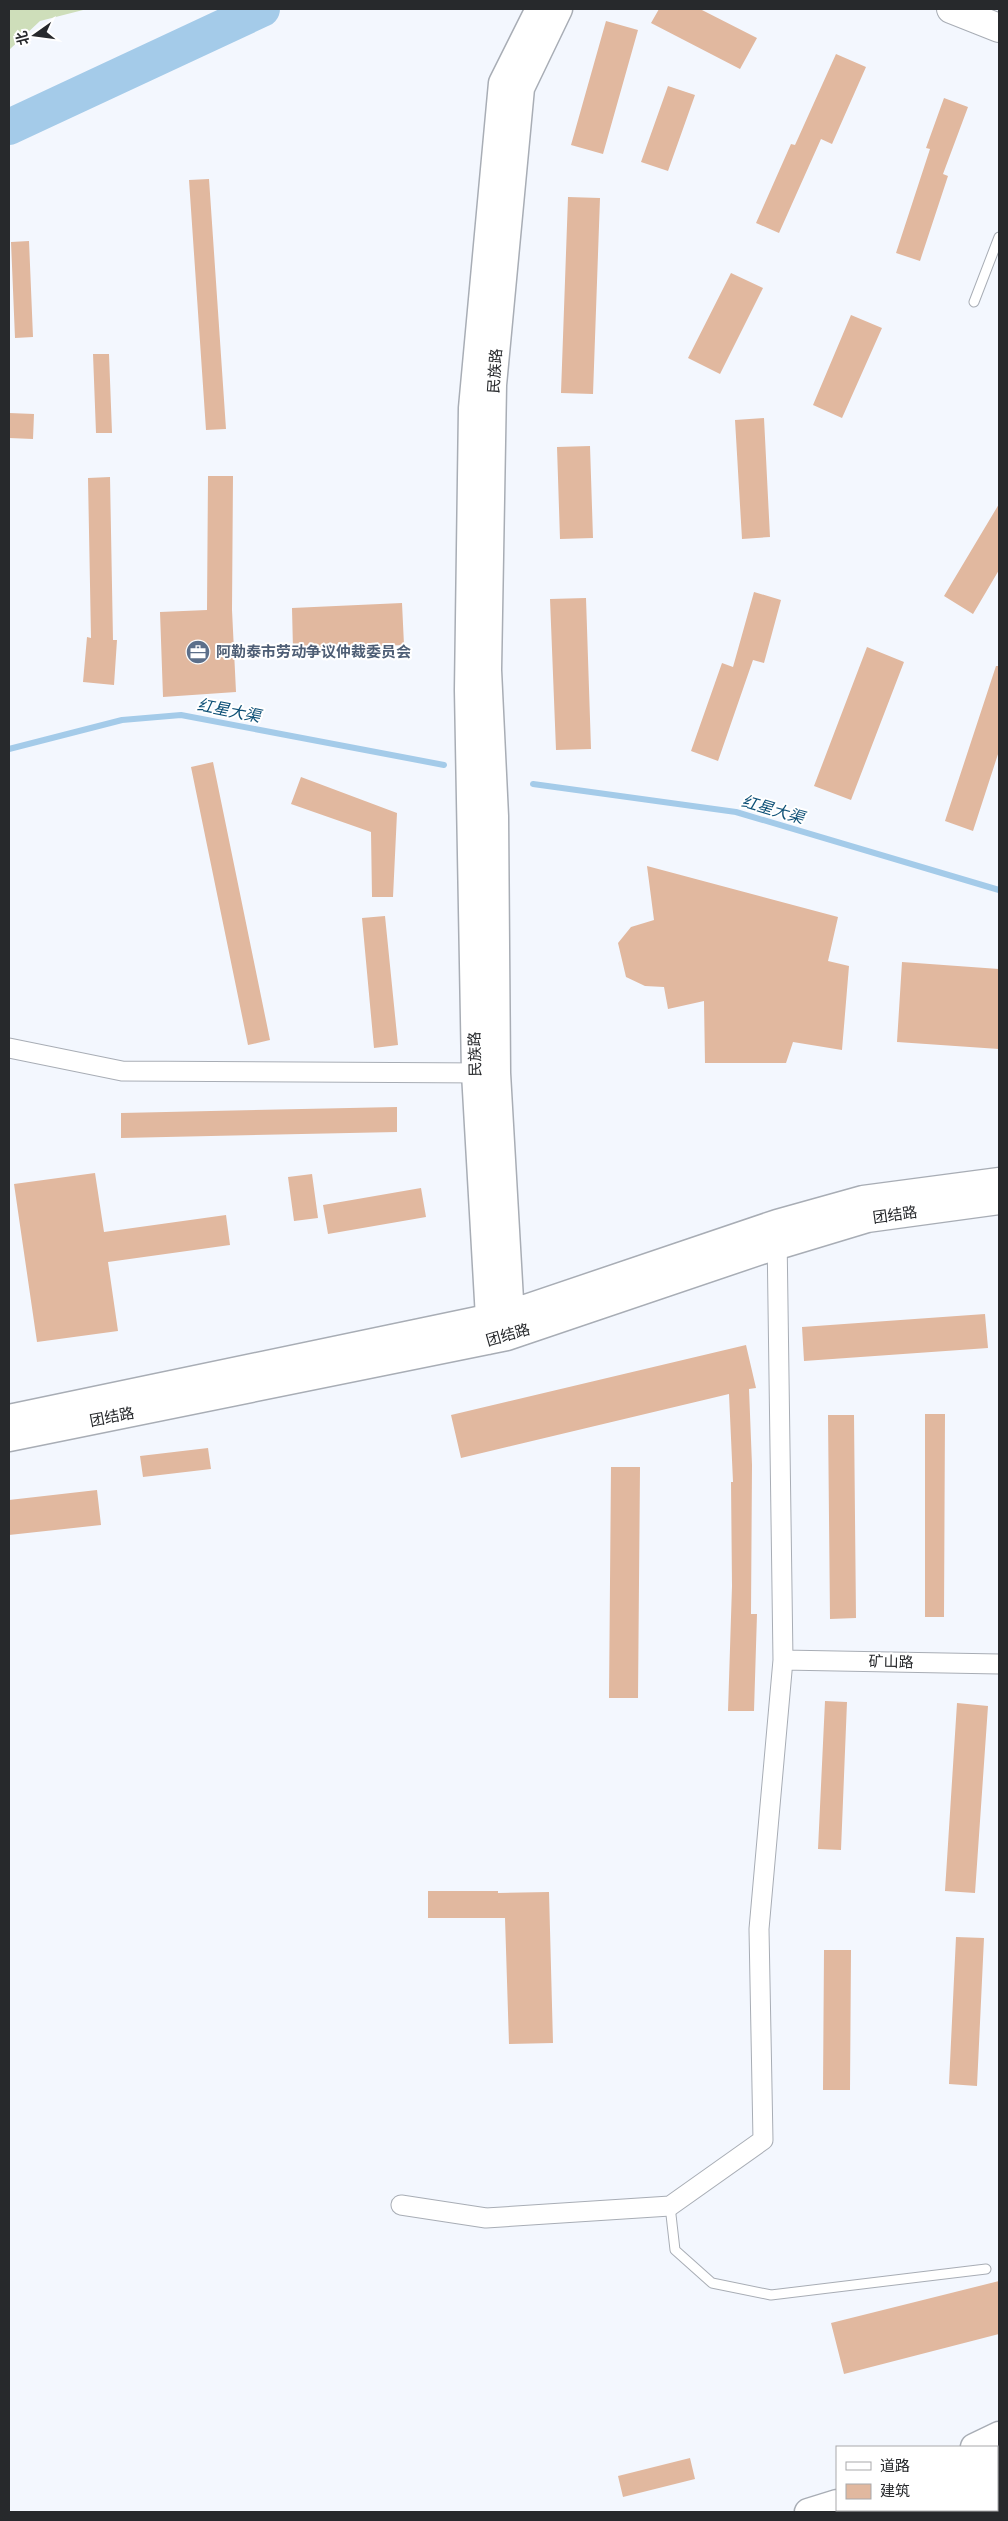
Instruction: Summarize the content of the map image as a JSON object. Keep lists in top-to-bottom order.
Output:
{
  "streets": {
    "street": ["民族路", "团结路", "矿山路"]
  },
  "crossings": [
    ["民族路", "团结路"]
  ],
  "water": ["红星大渠"],
  "places": {
    "office": ["阿勒泰市劳动争议仲裁委员会"]
  },
  "legend": ["道路", "建筑"],
  "north": "left"
}
